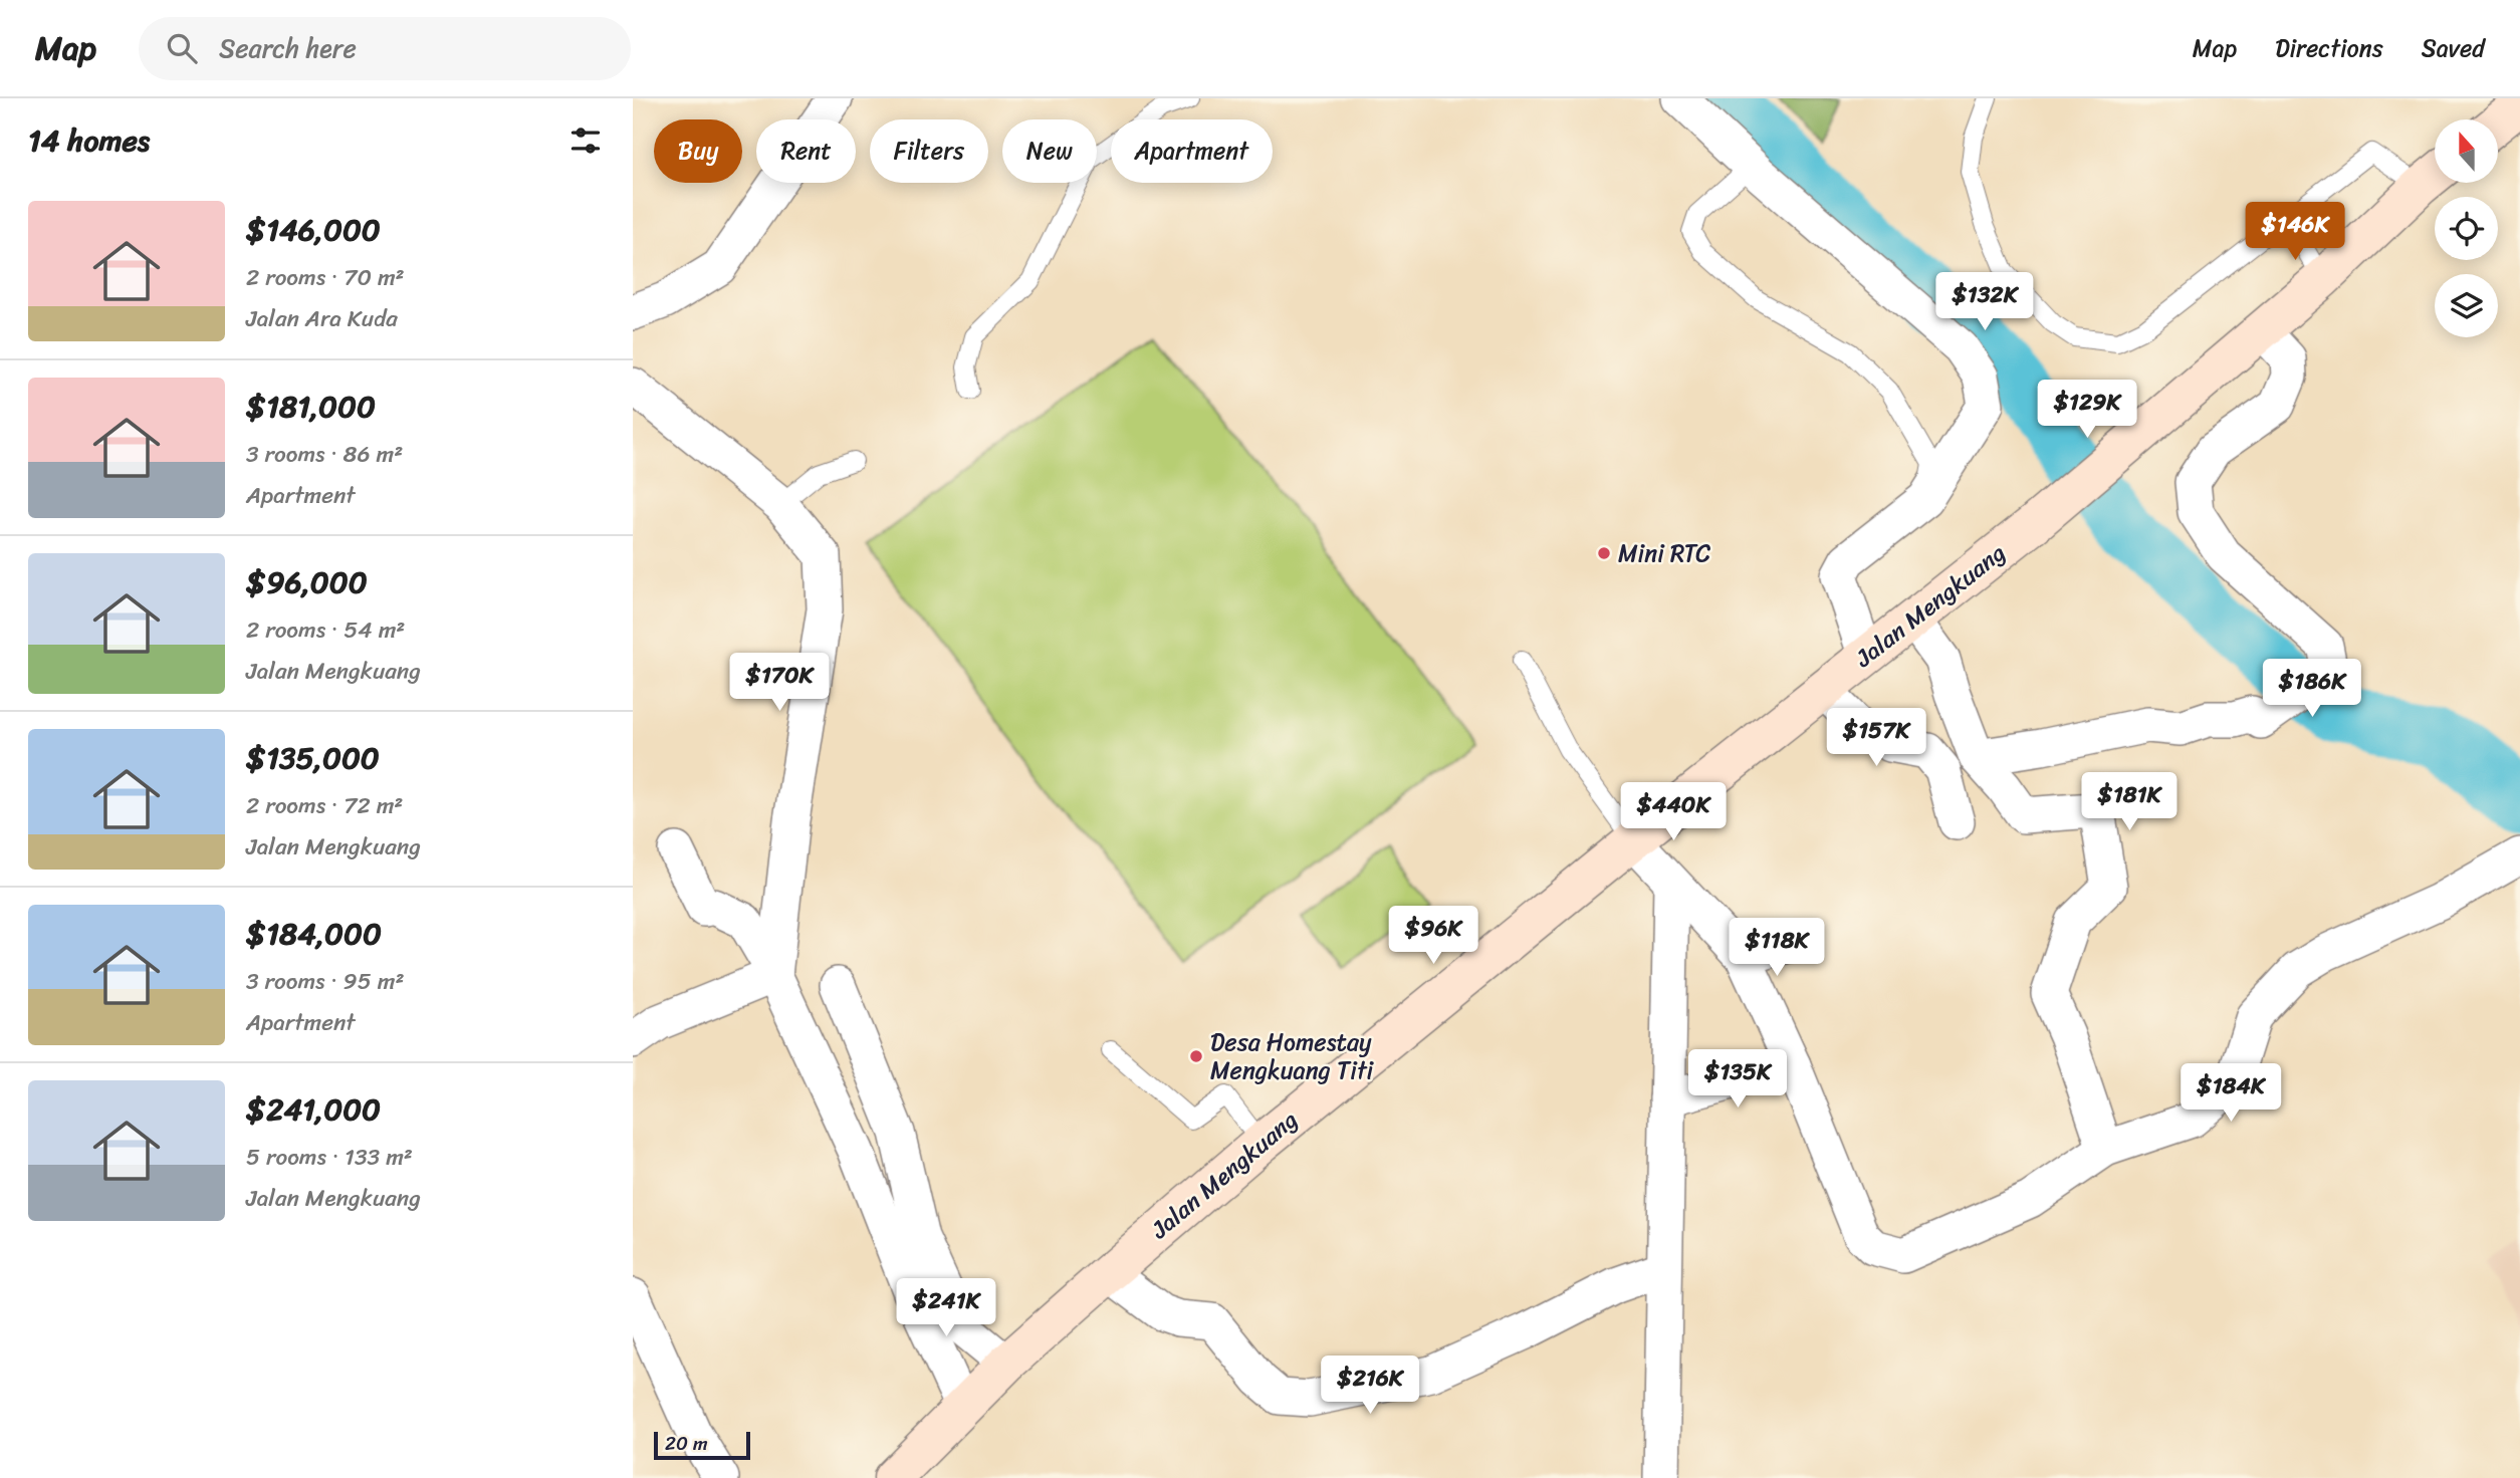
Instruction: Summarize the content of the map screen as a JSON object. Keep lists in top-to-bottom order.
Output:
{
  "streets": {
    "main road": ["Jalan Mengkuang"]
  },
  "places": ["Mini RTC", "Desa Homestay Mengkuang Titi"],
  "scale_bar": "20 m",
  "north": "top",
  "page": {
    "header": "Map",
    "search": "Search here",
    "nav": ["Map", "Directions", "Saved"],
    "heading": "14 homes",
    "chip": [
      "Buy",
      "Rent",
      "Filters",
      "New",
      "Apartment"
    ],
    "list": [
      {
        "name": "$146,000",
        "note": "2 rooms · 70 m² · Jalan Ara Kuda"
      },
      {
        "name": "$181,000",
        "note": "3 rooms · 86 m² · Apartment"
      },
      {
        "name": "$96,000",
        "note": "2 rooms · 54 m² · Jalan Mengkuang"
      },
      {
        "name": "$135,000",
        "note": "2 rooms · 72 m² · Jalan Mengkuang"
      },
      {
        "name": "$184,000",
        "note": "3 rooms · 95 m² · Apartment"
      },
      {
        "name": "$241,000",
        "note": "5 rooms · 133 m² · Jalan Mengkuang"
      }
    ],
    "price": [
      "$146K",
      "$132K",
      "$129K",
      "$170K",
      "$186K",
      "$157K",
      "$181K",
      "$440K",
      "$96K",
      "$118K",
      "$135K",
      "$184K",
      "$241K",
      "$216K"
    ],
    "scale": "20 m"
  }
}
